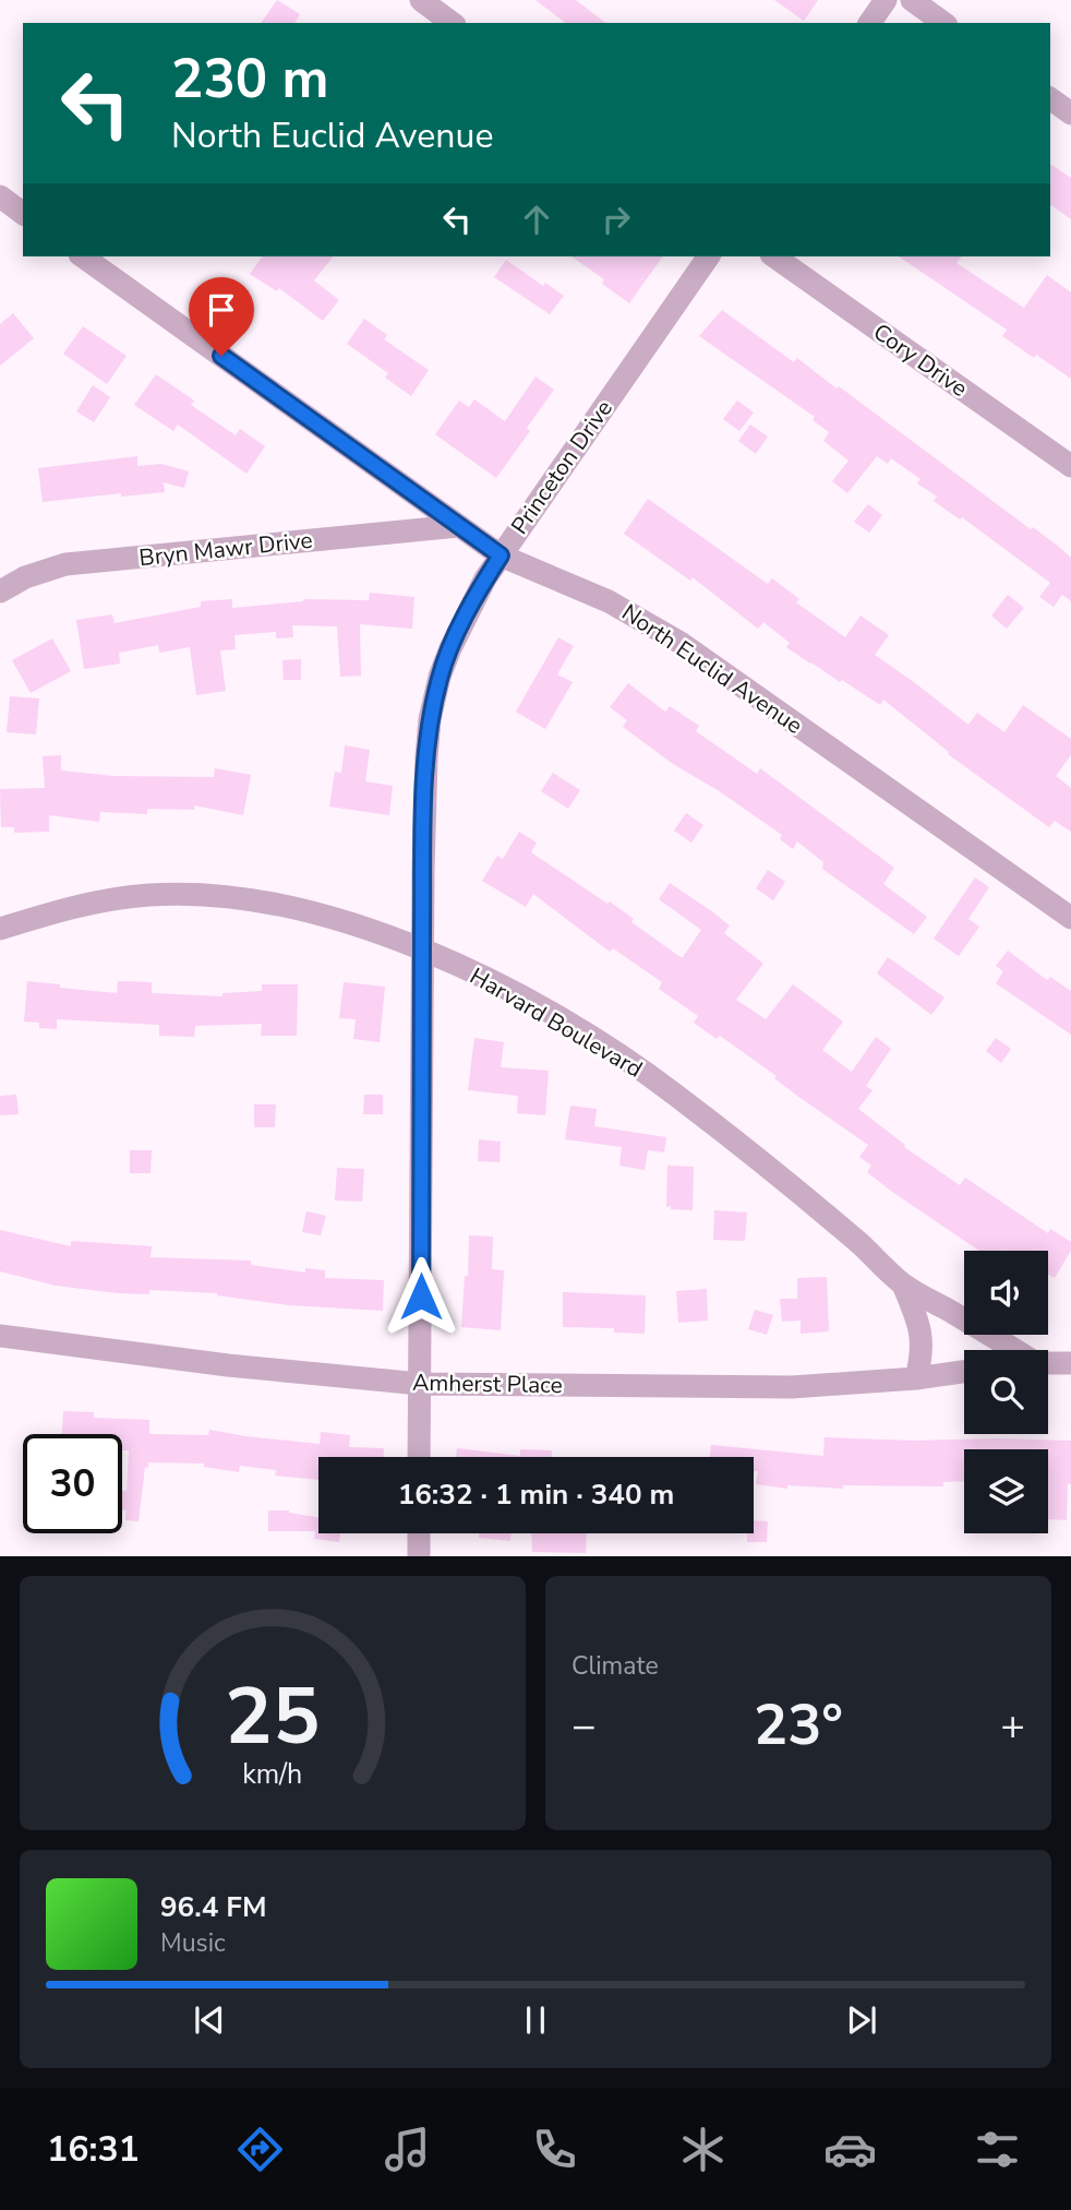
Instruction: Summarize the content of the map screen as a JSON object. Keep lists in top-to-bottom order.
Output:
{
  "streets": {
    "street": [
      "Cory Drive",
      "Princeton Drive",
      "Bryn Mawr Drive",
      "North Euclid Avenue",
      "Harvard Boulevard",
      "Amherst Place"
    ]
  },
  "crossings": [
    ["Princeton Drive", "North Euclid Avenue"],
    ["Princeton Drive", "Harvard Boulevard"],
    ["Princeton Drive", "Amherst Place"],
    ["Bryn Mawr Drive", "North Euclid Avenue"]
  ],
  "page": {
    "turn": ["230 m", "North Euclid Avenue"],
    "limit": "30",
    "trip": "16:32 · 1 min · 340 m",
    "tile": "Climate",
    "heat": ["−", "23°", "+"],
    "song": ["96.4 FM", "Music"],
    "tabs": "16:31",
    "gauge": ["25", "km/h"]
  }
}
